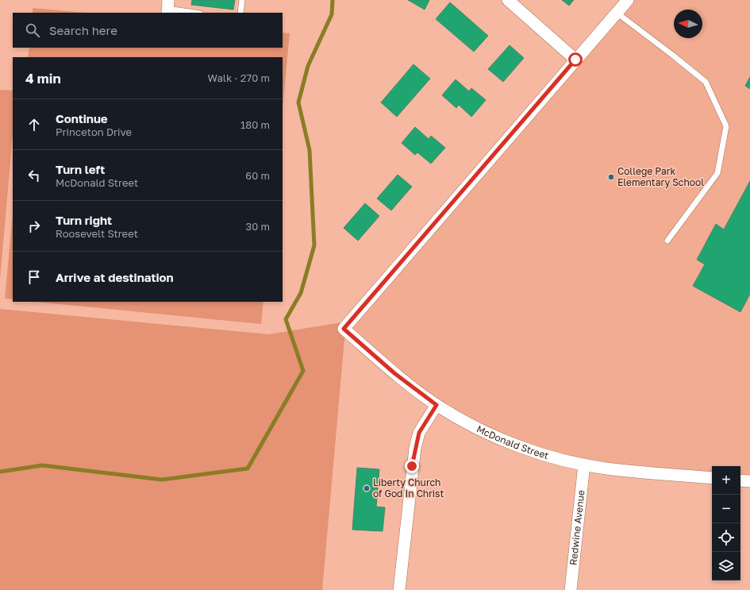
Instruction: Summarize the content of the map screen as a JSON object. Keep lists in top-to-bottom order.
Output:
{
  "streets": {
    "street": ["McDonald Street", "Redwine Avenue"]
  },
  "crossings": [
    ["McDonald Street", "Redwine Avenue"]
  ],
  "places": ["College Park Elementary School", "Liberty Church of God In Christ"],
  "north": "left",
  "page": {
    "search": "Search here",
    "heading": ["4 min", "Walk · 270 m"],
    "list": [
      ["Continue", "Princeton Drive", "180 m"],
      ["Turn left", "McDonald Street", "60 m"],
      ["Turn right", "Roosevelt Street", "30 m"],
      "Arrive at destination"
    ],
    "map_buttons": ["+", "−"]
  }
}
